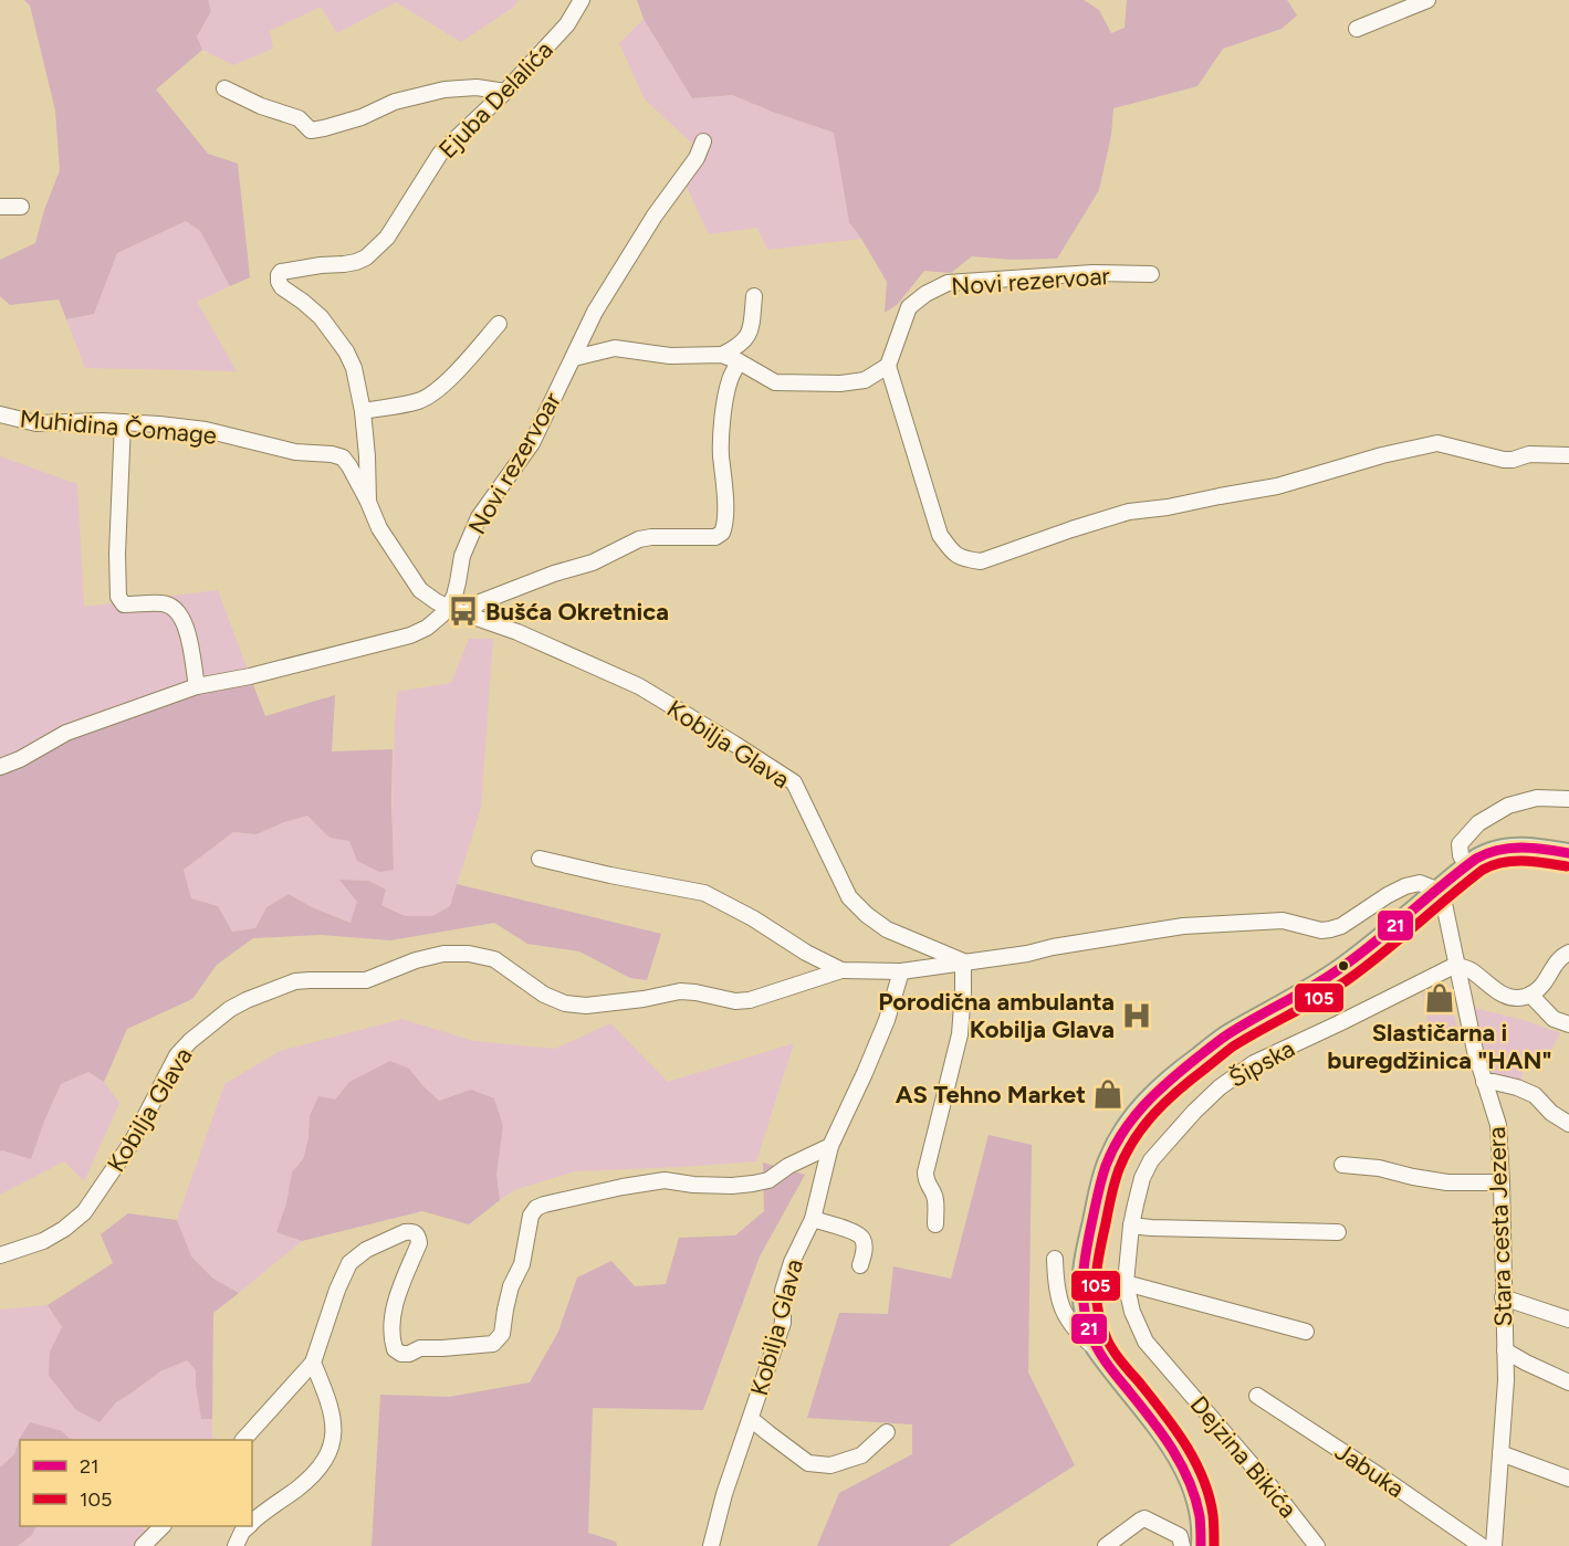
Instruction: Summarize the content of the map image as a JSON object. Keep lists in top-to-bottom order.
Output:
{
  "streets": {
    "street": [
      "Ejuba Delalića",
      "Novi rezervoar",
      "Muhidina Čomage",
      "Kobilja Glava",
      "Šipska",
      "Stara cesta Jezera",
      "Dejzina Bikića",
      "Jabuka"
    ]
  },
  "crossings": [
    ["Ejuba Delalića", "Novi rezervoar"],
    ["Ejuba Delalića", "Muhidina Čomage"],
    ["Ejuba Delalića", "Kobilja Glava"],
    ["Novi rezervoar", "Kobilja Glava"],
    ["Kobilja Glava", "Stara cesta Jezera"],
    ["Šipska", "Stara cesta Jezera"],
    ["Šipska", "Dejzina Bikića"]
  ],
  "places": {
    "bus stop": ["Bušća Okretnica"],
    "shop": ["Slastičarna i buregdžinica \"HAN\"", "AS Tehno Market"],
    "hospital": ["Porodična ambulanta Kobilja Glava"]
  },
  "lines": ["transit line 21", "transit line 105"],
  "legend": ["21", "105"]
}
